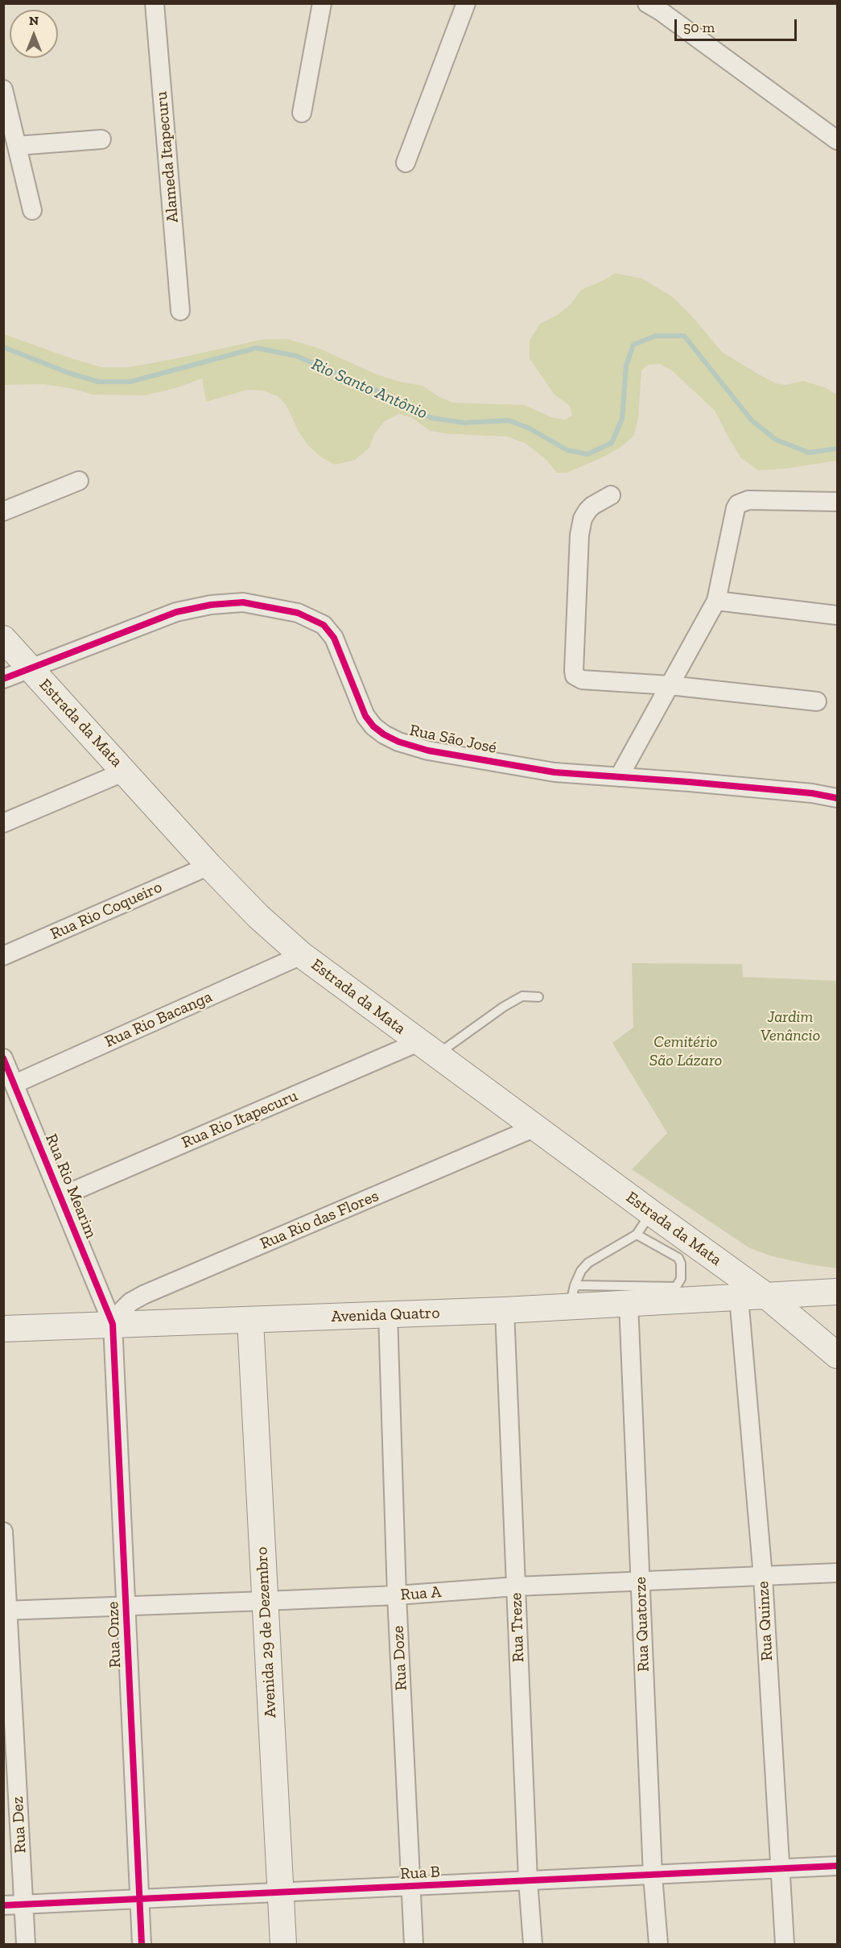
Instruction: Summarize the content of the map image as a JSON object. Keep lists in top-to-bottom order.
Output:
{
  "streets": {
    "main road": ["Estrada da Mata", "Avenida Quatro", "Avenida 29 de Dezembro"],
    "street": [
      "Alameda Itapecuru",
      "Rua São José",
      "Rua Rio Coqueiro",
      "Rua Rio Bacanga",
      "Rua Rio Itapecuru",
      "Rua Rio Mearim",
      "Rua Rio das Flores",
      "Rua A",
      "Rua Quinze",
      "Rua Quatorze",
      "Rua Treze",
      "Rua Onze",
      "Rua Doze",
      "Rua Dez",
      "Rua B"
    ]
  },
  "crossings": [
    ["Estrada da Mata", "Rua São José"],
    ["Estrada da Mata", "Rua Rio Coqueiro"],
    ["Estrada da Mata", "Rua Rio Bacanga"],
    ["Estrada da Mata", "Rua Rio Itapecuru"],
    ["Estrada da Mata", "Rua Rio das Flores"],
    ["Estrada da Mata", "Avenida Quatro"],
    ["Rua Rio Bacanga", "Rua Rio Mearim"],
    ["Rua Rio Itapecuru", "Rua Rio Mearim"],
    ["Rua Rio Mearim", "Rua Rio das Flores"],
    ["Rua Rio Mearim", "Avenida Quatro"],
    ["Rua Rio Mearim", "Rua Onze"],
    ["Rua Rio das Flores", "Avenida Quatro"],
    ["Rua Rio das Flores", "Rua Onze"],
    ["Avenida Quatro", "Rua Quinze"],
    ["Avenida Quatro", "Rua Quatorze"],
    ["Avenida Quatro", "Rua Treze"],
    ["Avenida Quatro", "Avenida 29 de Dezembro"],
    ["Avenida Quatro", "Rua Onze"],
    ["Avenida Quatro", "Rua Doze"],
    ["Rua A", "Rua Quinze"],
    ["Rua A", "Rua Quatorze"],
    ["Rua A", "Rua Treze"],
    ["Rua A", "Avenida 29 de Dezembro"],
    ["Rua A", "Rua Onze"],
    ["Rua A", "Rua Doze"],
    ["Rua A", "Rua Dez"],
    ["Rua Quinze", "Rua B"],
    ["Rua Quatorze", "Rua B"],
    ["Rua Treze", "Rua B"],
    ["Avenida 29 de Dezembro", "Rua B"],
    ["Rua Onze", "Rua B"],
    ["Rua Doze", "Rua B"],
    ["Rua Dez", "Rua B"]
  ],
  "water": ["Rio Santo Antônio"],
  "parks": ["Jardim Venâncio", "Cemitério São Lázaro"],
  "scale_bar": "50 m",
  "north": "top"
}
